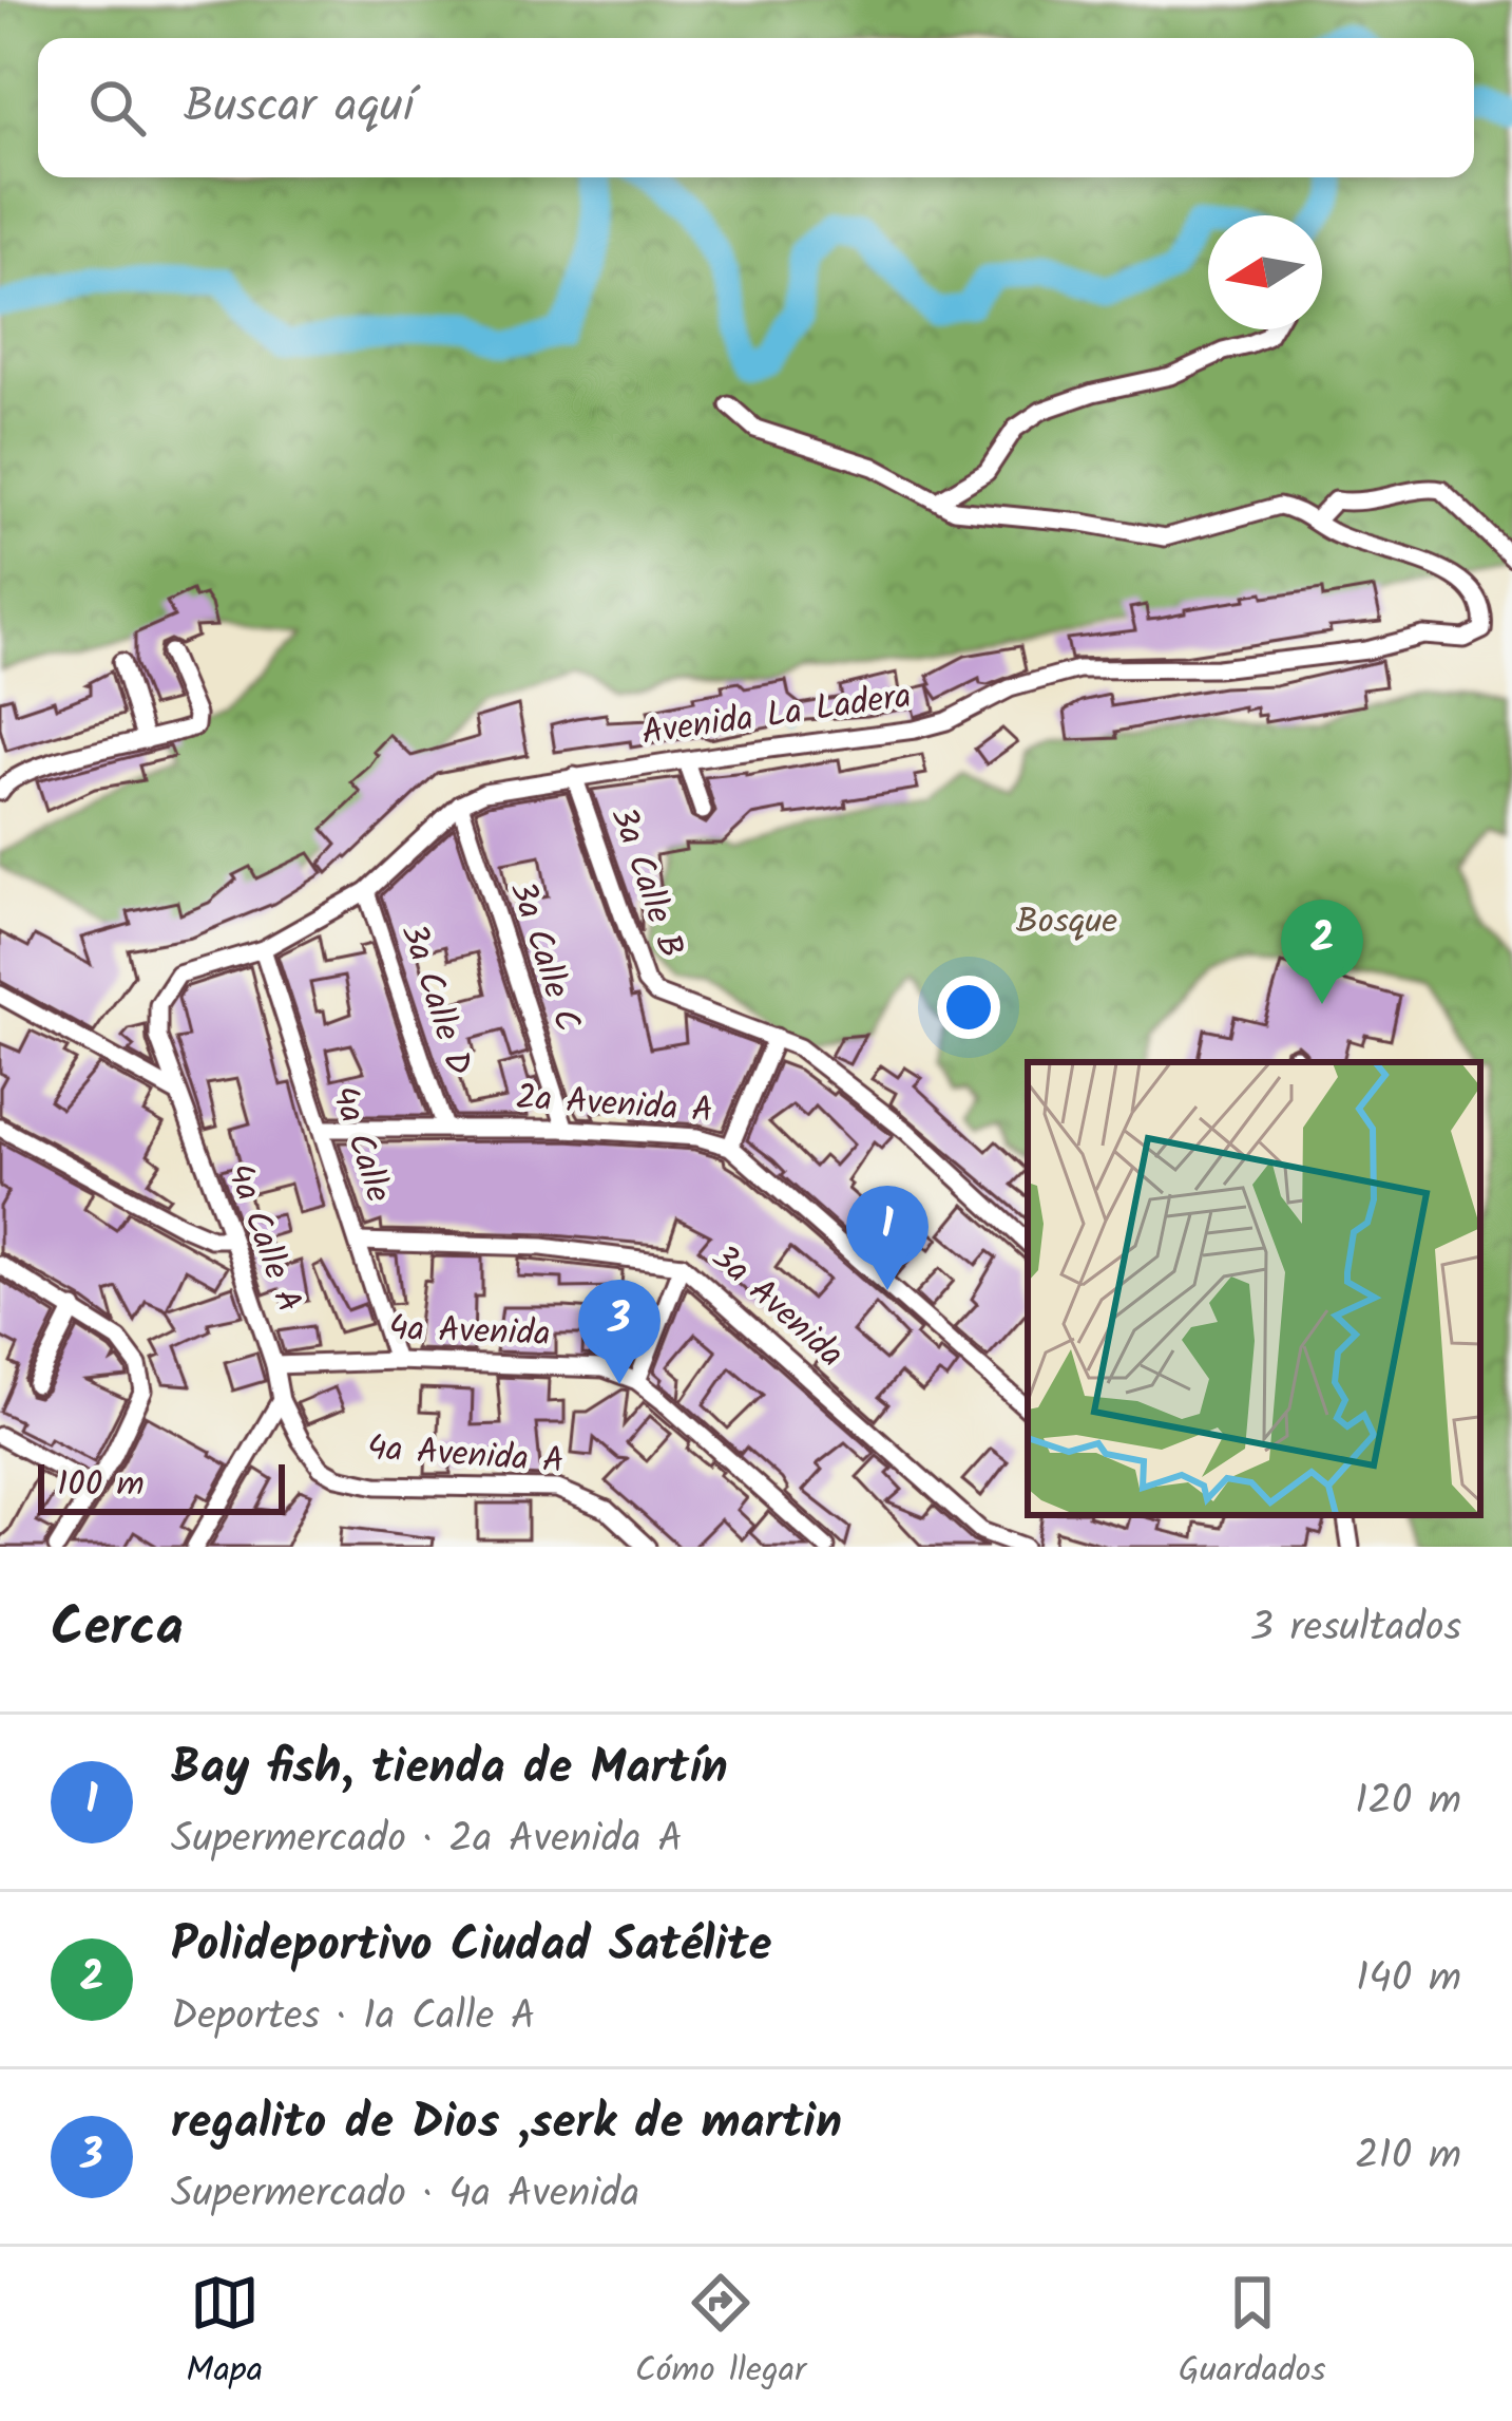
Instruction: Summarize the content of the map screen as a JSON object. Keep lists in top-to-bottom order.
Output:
{
  "streets": {
    "street": [
      "Avenida La Ladera",
      "3a Calle B",
      "3a Calle C",
      "3a Calle D",
      "2a Avenida A",
      "4a Calle",
      "4a Calle A",
      "3a Avenida",
      "4a Avenida",
      "4a Avenida A"
    ]
  },
  "crossings": [
    ["Avenida La Ladera", "3a Calle B"],
    ["Avenida La Ladera", "3a Calle C"],
    ["Avenida La Ladera", "3a Calle D"],
    ["Avenida La Ladera", "4a Calle"],
    ["Avenida La Ladera", "4a Calle A"],
    ["3a Calle C", "2a Avenida A"],
    ["3a Calle D", "2a Avenida A"],
    ["2a Avenida A", "4a Calle"],
    ["4a Calle", "3a Avenida"],
    ["4a Calle", "4a Avenida"],
    ["4a Calle A", "4a Avenida"],
    ["4a Calle A", "4a Avenida A"]
  ],
  "parks": ["Bosque"],
  "scale_bar": "100 m",
  "north": "left",
  "page": {
    "search": "Buscar aquí",
    "pins": ["2", "1", "3"],
    "scale": "100 m",
    "heading": ["Cerca", "3 resultados"],
    "list": [
      {
        "mark": "1",
        "name": "Bay fish, tienda de Martín",
        "note": "Supermercado · 2a Avenida A",
        "value": "120 m"
      },
      {
        "mark": "2",
        "name": "Polideportivo Ciudad Satélite",
        "note": "Deportes · 1a Calle A",
        "value": "140 m"
      },
      {
        "mark": "3",
        "name": "regalito de Dios ,serk de martin",
        "note": "Supermercado · 4a Avenida",
        "value": "210 m"
      }
    ],
    "nav": ["Mapa", "Cómo llegar", "Guardados"]
  }
}
